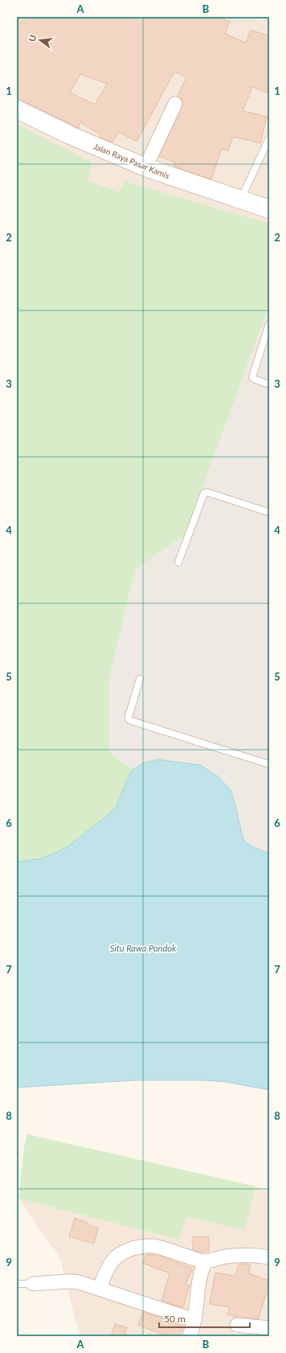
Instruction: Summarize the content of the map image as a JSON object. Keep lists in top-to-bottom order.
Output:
{
  "streets": {
    "main road": ["Jalan Raya Pasar Kamis"]
  },
  "water": ["Situ Rawa Pondok"],
  "scale_bar": "50 m",
  "north": "left",
  "grid": {
    "columns": ["A", "B"],
    "rows": [
      "1",
      "2",
      "3",
      "4",
      "5",
      "6",
      "7",
      "8",
      "9"
    ]
  }
}
